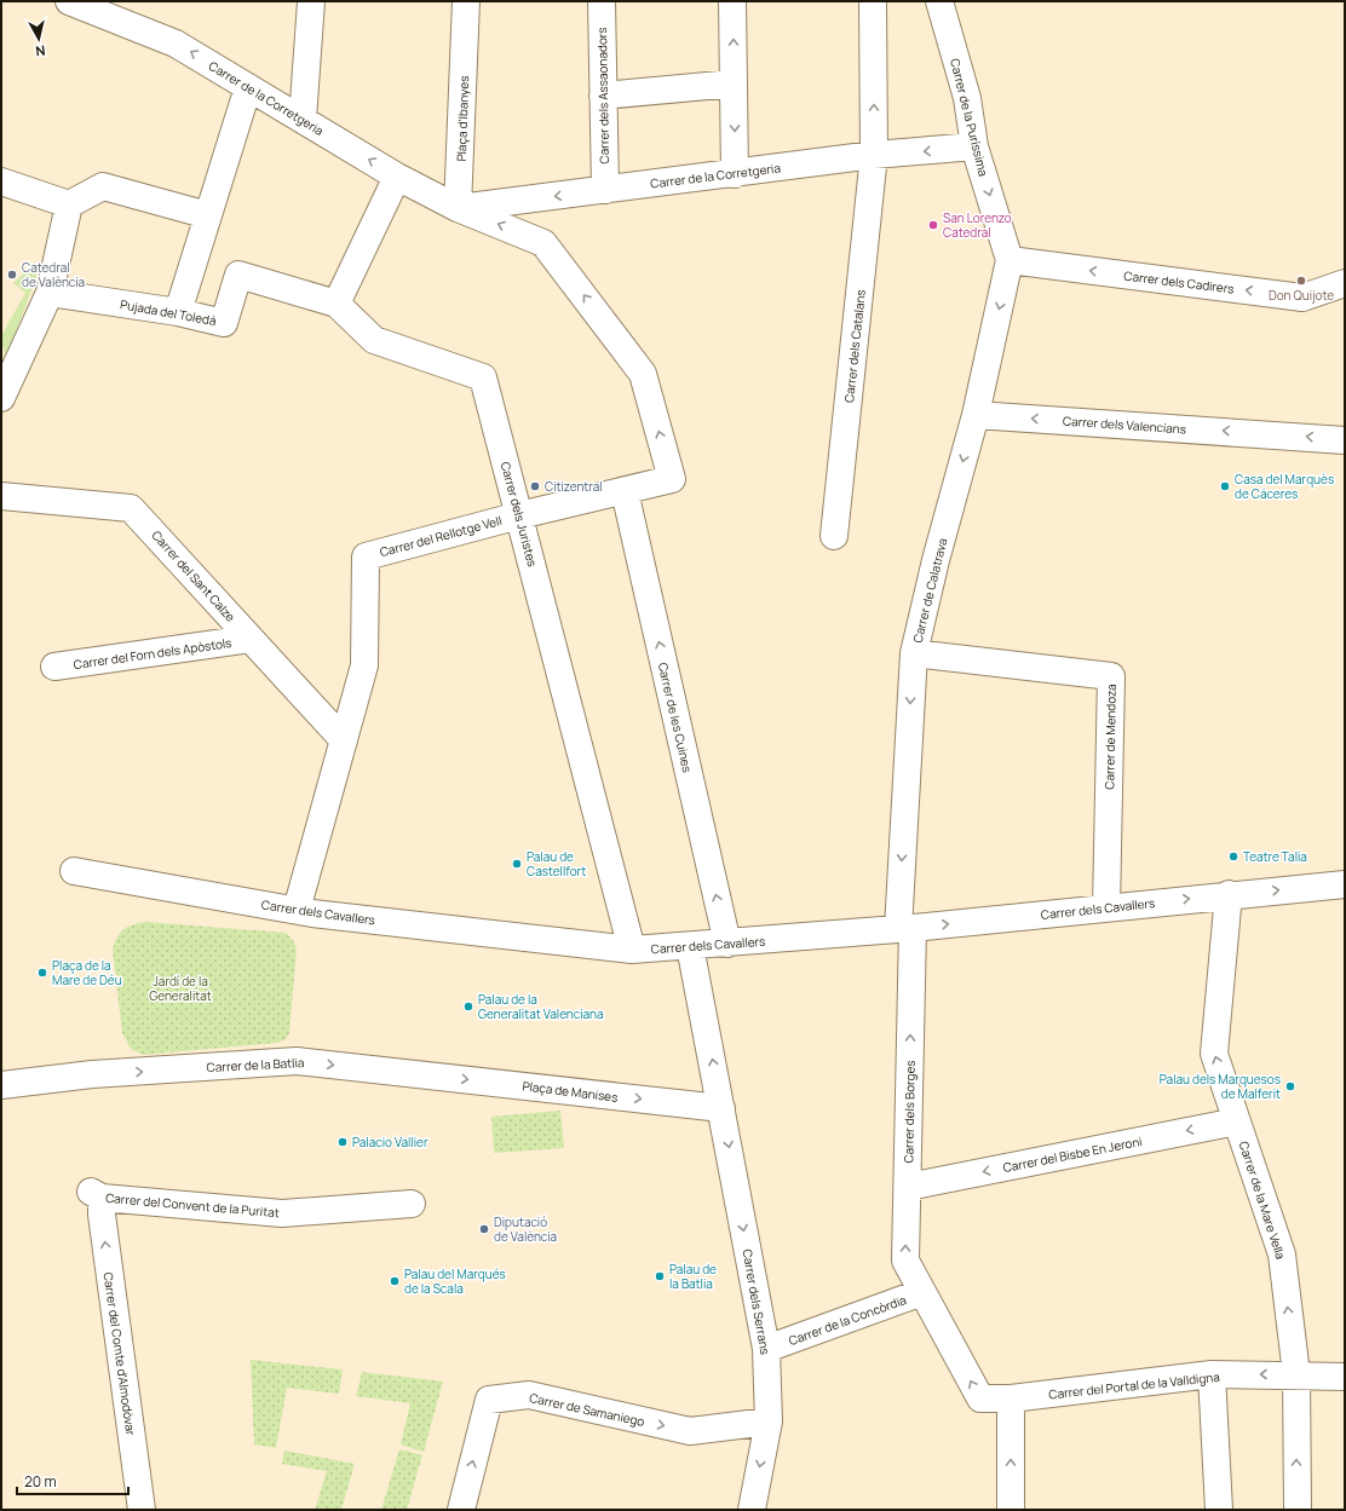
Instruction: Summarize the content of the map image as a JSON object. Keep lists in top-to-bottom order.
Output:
{
  "streets": {
    "street": [
      "Carrer dels Assaonadors",
      "Carrer de la Corretgeria",
      "Carrer de la Puríssima",
      "Plaça d'Ibanyes",
      "Carrer dels Cadirers",
      "Pujada del Toledà",
      "Carrer dels Catalans",
      "Carrer dels Valencians",
      "Carrer dels Juristes",
      "Carrer del Rellotge Vell",
      "Carrer del Sant Calze",
      "Carrer de Calatrava",
      "Carrer del Forn dels Apòstols",
      "Carrer de les Cuines",
      "Carrer de Mendoza",
      "Carrer dels Cavallers",
      "Carrer de la Batlia",
      "Plaça de Manises",
      "Carrer dels Borges",
      "Carrer del Bisbe En Jeroni",
      "Carrer de la Mare Vella",
      "Carrer del Convent de la Puritat",
      "Carrer dels Serrans",
      "Carrer de la Concòrdia",
      "Carrer del Comte d'Almodòvar",
      "Carrer del Portal de la Valldigna",
      "Carrer de Samaniego"
    ]
  },
  "crossings": [
    ["Carrer dels Assaonadors", "Carrer de la Corretgeria"],
    ["Carrer de la Corretgeria", "Carrer de la Puríssima"],
    ["Carrer de la Corretgeria", "Plaça d'Ibanyes"],
    ["Carrer de la Corretgeria", "Carrer dels Catalans"],
    ["Carrer de la Corretgeria", "Carrer del Rellotge Vell"],
    ["Carrer de la Puríssima", "Carrer dels Cadirers"],
    ["Carrer de la Puríssima", "Carrer de Calatrava"],
    ["Carrer dels Cadirers", "Carrer de Calatrava"],
    ["Pujada del Toledà", "Carrer dels Juristes"],
    ["Carrer dels Valencians", "Carrer de Calatrava"],
    ["Carrer dels Juristes", "Carrer del Rellotge Vell"],
    ["Carrer dels Juristes", "Carrer dels Cavallers"],
    ["Carrer del Rellotge Vell", "Carrer del Sant Calze"],
    ["Carrer del Rellotge Vell", "Carrer de les Cuines"],
    ["Carrer del Rellotge Vell", "Carrer dels Cavallers"],
    ["Carrer del Sant Calze", "Carrer del Forn dels Apòstols"],
    ["Carrer de Calatrava", "Carrer de Mendoza"],
    ["Carrer de Calatrava", "Carrer dels Cavallers"],
    ["Carrer de Calatrava", "Carrer dels Borges"],
    ["Carrer de les Cuines", "Carrer dels Cavallers"],
    ["Carrer de Mendoza", "Carrer dels Cavallers"],
    ["Carrer dels Cavallers", "Carrer dels Borges"],
    ["Carrer dels Cavallers", "Carrer de la Mare Vella"],
    ["Carrer de la Batlia", "Plaça de Manises"],
    ["Plaça de Manises", "Carrer dels Serrans"],
    ["Carrer dels Borges", "Carrer del Bisbe En Jeroni"],
    ["Carrer dels Borges", "Carrer de la Concòrdia"],
    ["Carrer del Bisbe En Jeroni", "Carrer de la Mare Vella"],
    ["Carrer de la Mare Vella", "Carrer del Portal de la Valldigna"],
    ["Carrer del Convent de la Puritat", "Carrer del Comte d'Almodòvar"],
    ["Carrer dels Serrans", "Carrer de la Concòrdia"],
    ["Carrer dels Serrans", "Carrer de Samaniego"],
    ["Carrer de la Concòrdia", "Carrer del Portal de la Valldigna"]
  ],
  "one_way": [
    "Carrer de la Corretgeria",
    "Carrer de la Puríssima",
    "Carrer dels Cadirers",
    "Carrer dels Valencians",
    "Carrer de Calatrava",
    "Carrer de les Cuines",
    "Carrer de la Batlia",
    "Plaça de Manises",
    "Carrer del Bisbe En Jeroni",
    "Carrer de la Mare Vella",
    "Carrer dels Serrans",
    "Carrer de la Concòrdia",
    "Carrer del Comte d'Almodòvar",
    "Carrer de Samaniego"
  ],
  "parks": ["Jardí de la Generalitat"],
  "places": [
    "San Lorenzo Catedral",
    "Catedral de València",
    "Don Quijote",
    "Citizentral",
    "Casa del Marquès de Cáceres",
    "Teatre Talia",
    "Palau de Castellfort",
    "Plaça de la Mare de Déu",
    "Palau de la Generalitat Valenciana",
    "Palau dels Marquesos de Malferit",
    "Palacio Vallier",
    "Diputació de València",
    "Palau de la Batlia",
    "Palau del Marqués de la Scala"
  ],
  "scale_bar": "20 m",
  "north": "bottom"
}
